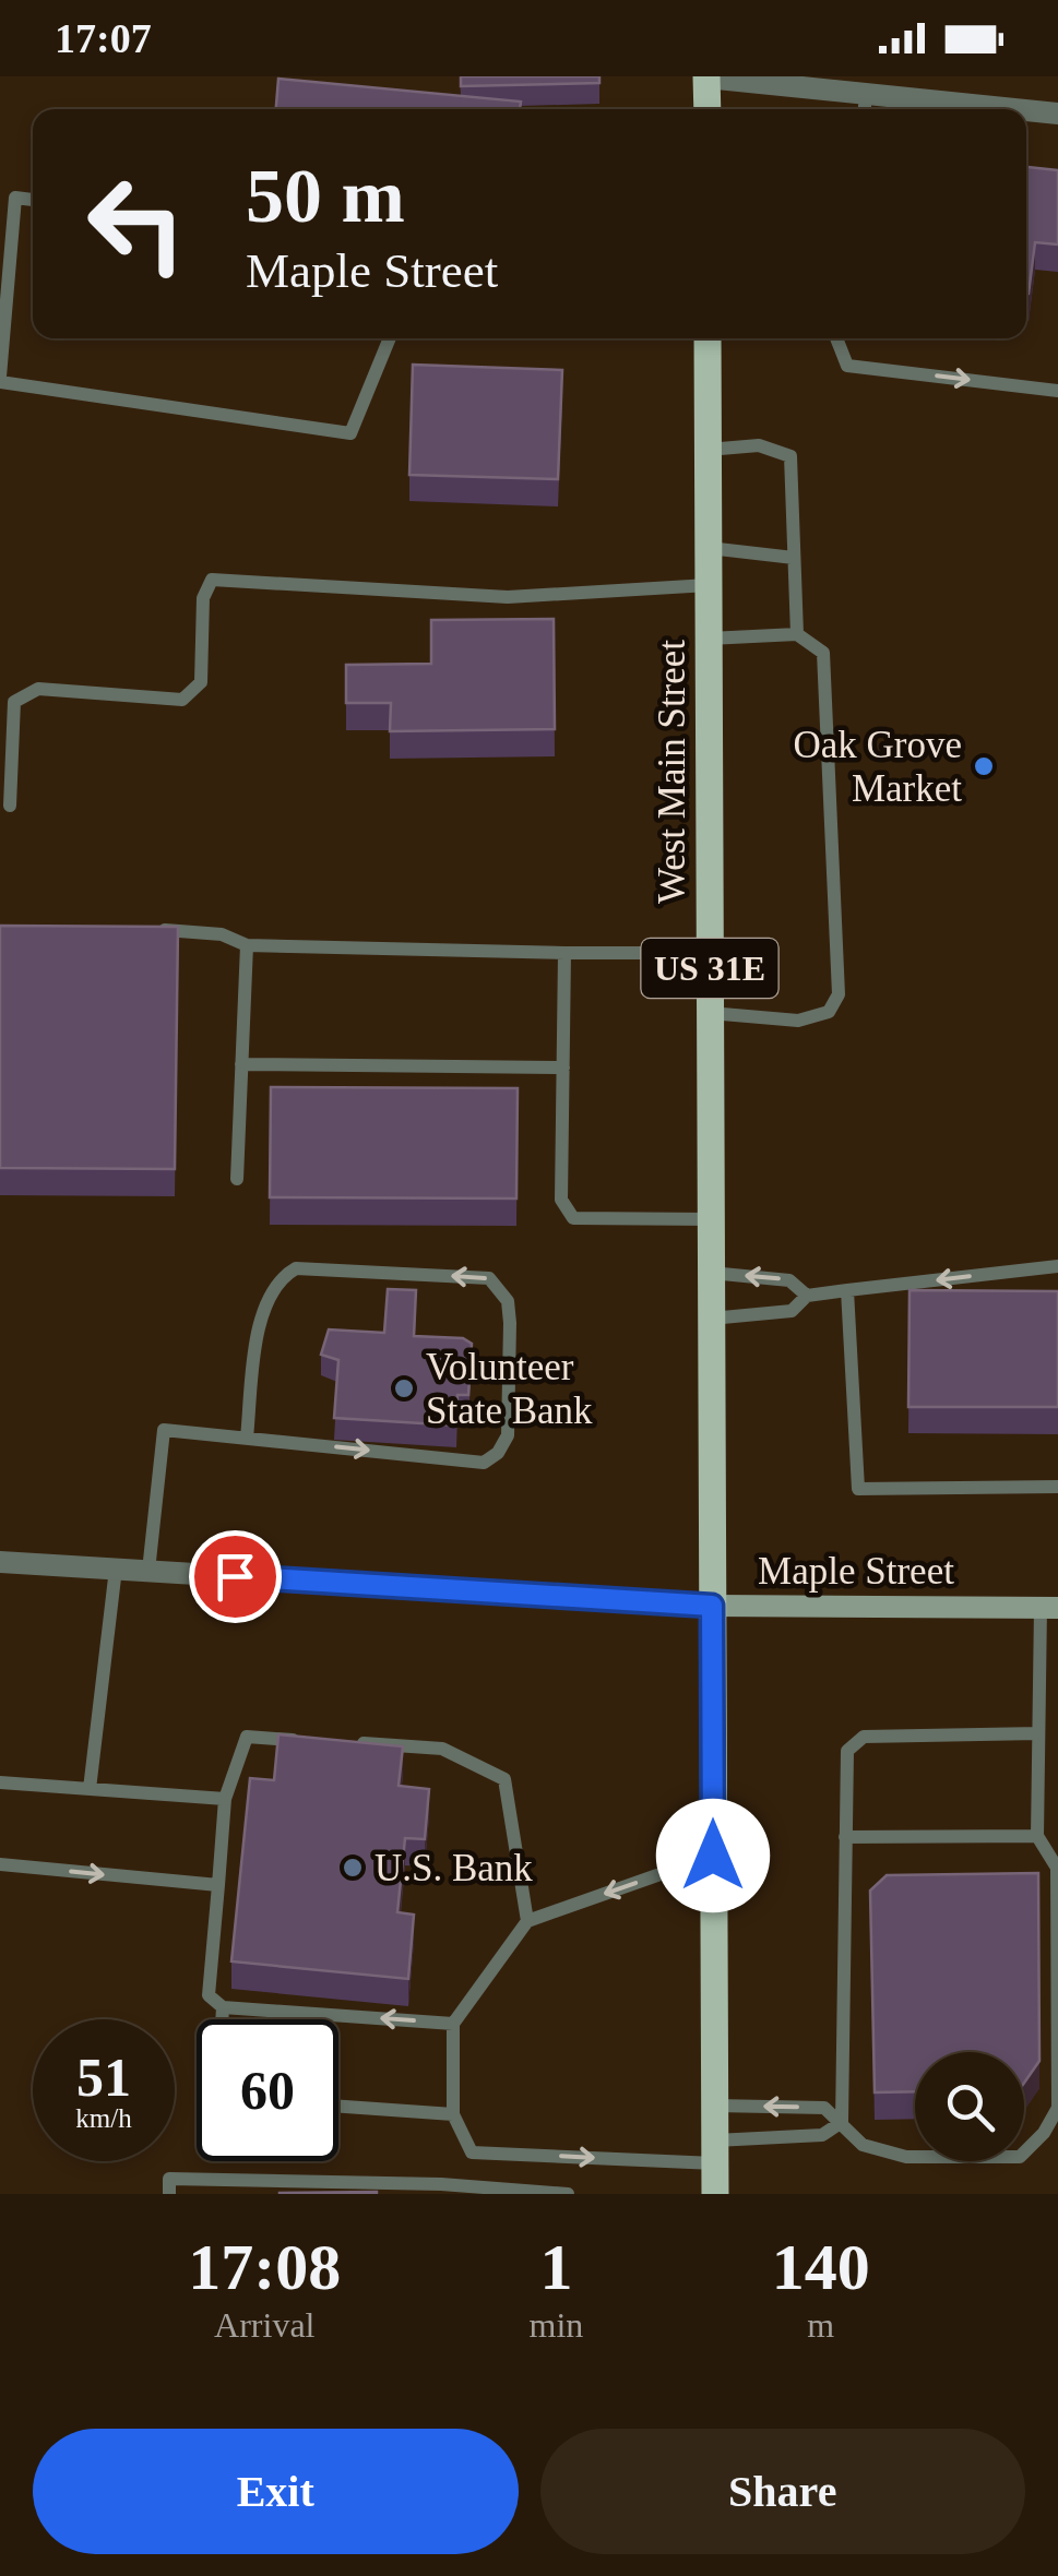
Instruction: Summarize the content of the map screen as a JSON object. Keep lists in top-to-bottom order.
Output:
{
  "streets": {
    "main road": ["West Main Street", "US 31E"],
    "street": ["Maple Street"]
  },
  "crossings": [
    ["West Main Street", "US 31E"],
    ["West Main Street", "Maple Street"],
    ["US 31E", "Maple Street"]
  ],
  "places": ["Oak Grove Market", "Volunteer State Bank", "U.S. Bank"],
  "page": {
    "status": "17:07",
    "turn": ["50 m", "Maple Street"],
    "speed": "51 km/h",
    "limit": "60",
    "eta": [
      "17:08",
      "Arrival",
      "1",
      "min",
      "140",
      "m"
    ],
    "buttons": ["Exit", "Share"]
  }
}
